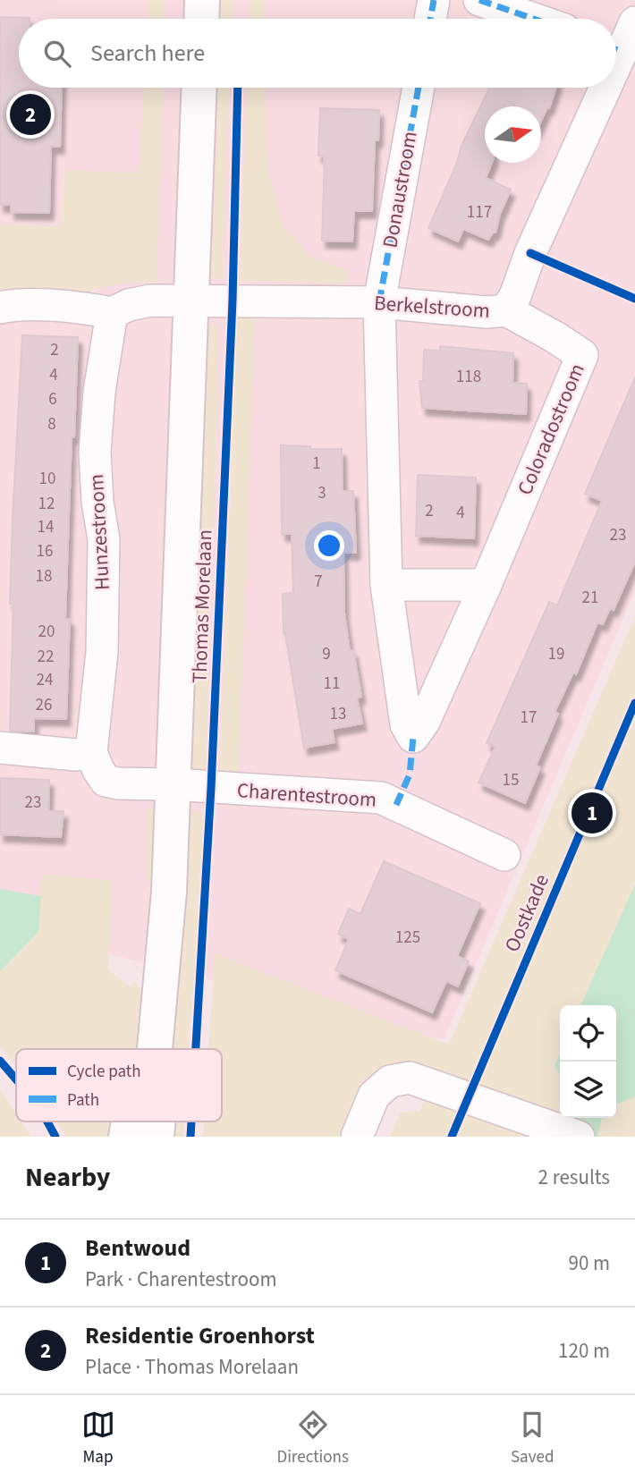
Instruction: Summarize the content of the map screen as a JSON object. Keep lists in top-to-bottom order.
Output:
{
  "streets": {
    "street": [
      "Donaustroom",
      "Berkelstroom",
      "Coloradostroom",
      "Hunzestroom",
      "Thomas Morelaan",
      "Charentestroom"
    ],
    "cycle path": ["Oostkade"]
  },
  "crossings": [
    ["Donaustroom", "Berkelstroom"],
    ["Donaustroom", "Coloradostroom"],
    ["Berkelstroom", "Coloradostroom"],
    ["Berkelstroom", "Thomas Morelaan"],
    ["Thomas Morelaan", "Charentestroom"]
  ],
  "house_numbers": [
    "117",
    "2",
    "4",
    "118",
    "6",
    "8",
    "1",
    "10",
    "3",
    "12",
    "2",
    "4",
    "14",
    "23",
    "16",
    "18",
    "7",
    "21",
    "20",
    "9",
    "19",
    "22",
    "24",
    "11",
    "26",
    "13",
    "17",
    "15",
    "23",
    "125"
  ],
  "legend": ["Cycle path", "Path"],
  "north": "right",
  "page": {
    "search": "Search here",
    "pins": ["2", "1"],
    "heading": ["Nearby", "2 results"],
    "list": [
      {
        "mark": "1",
        "name": "Bentwoud",
        "note": "Park · Charentestroom",
        "value": "90 m"
      },
      {
        "mark": "2",
        "name": "Residentie Groenhorst",
        "note": "Place · Thomas Morelaan",
        "value": "120 m"
      }
    ],
    "nav": ["Map", "Directions", "Saved"]
  }
}
